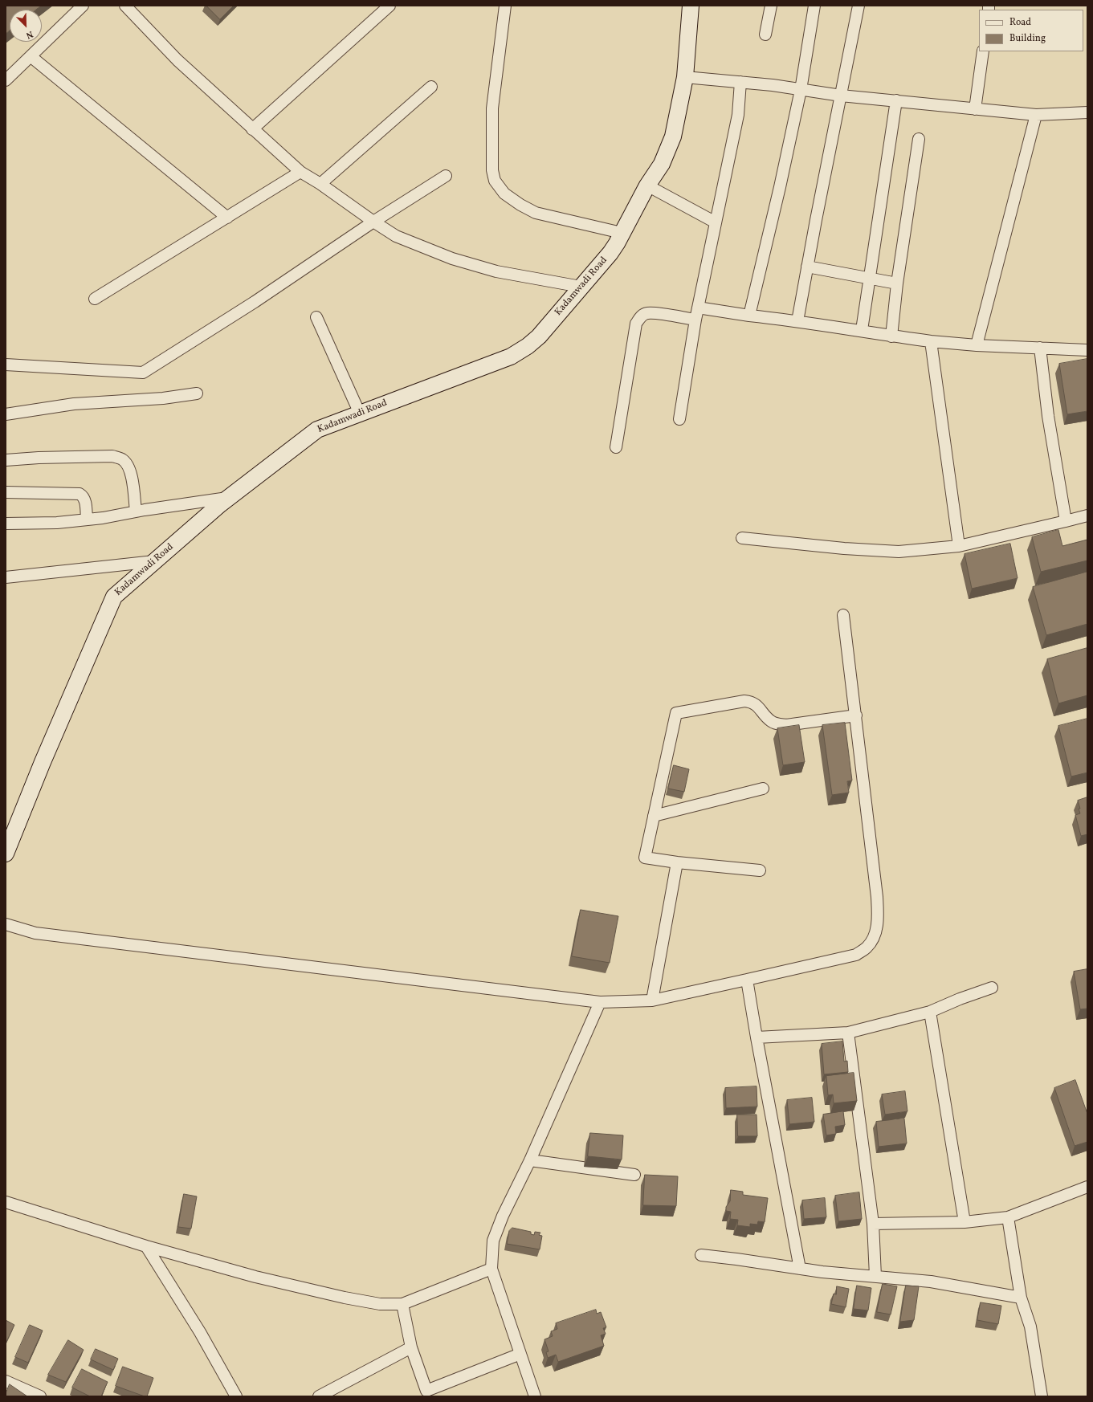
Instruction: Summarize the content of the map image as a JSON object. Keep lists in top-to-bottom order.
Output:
{
  "streets": {
    "street": ["Kadamwadi Road"]
  },
  "legend": ["Road", "Building"],
  "north": "bottom right"
}
